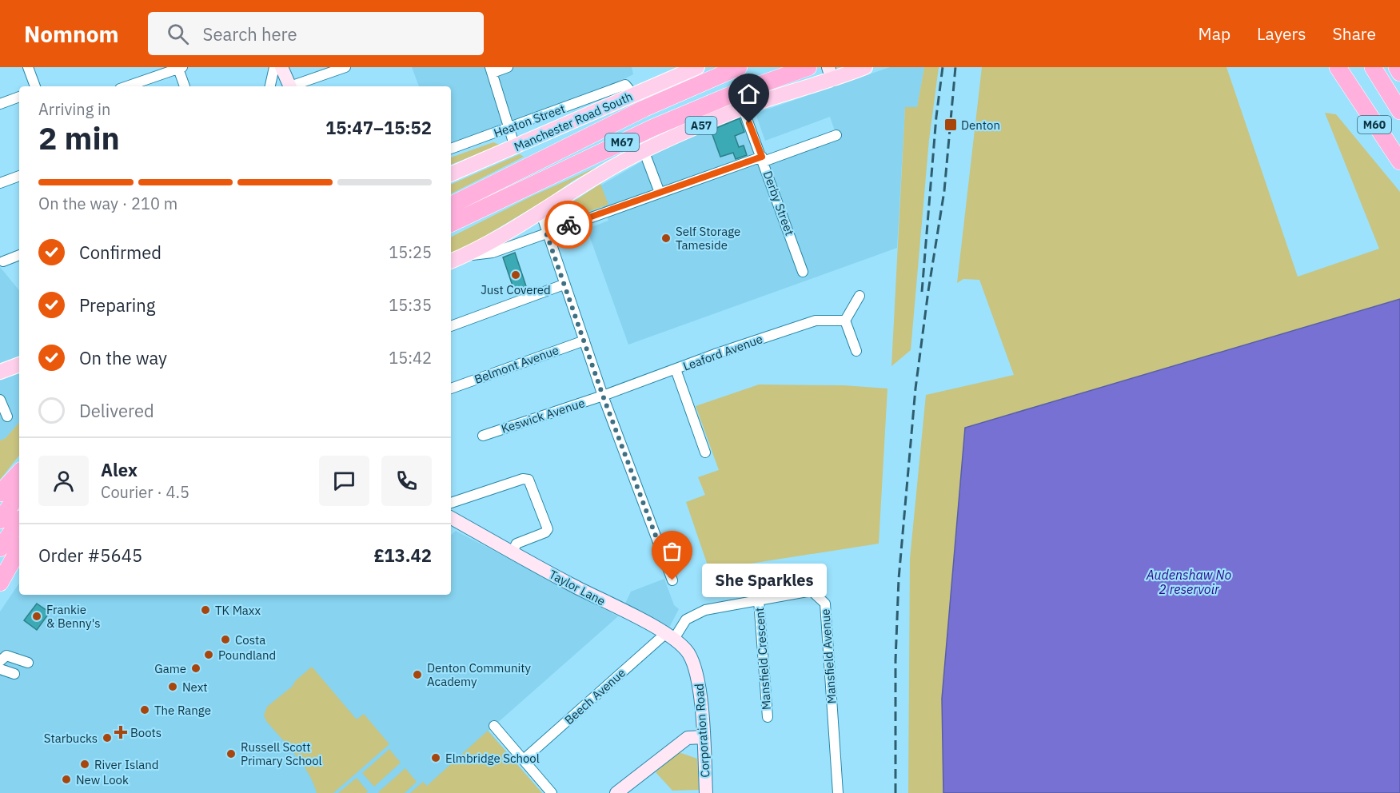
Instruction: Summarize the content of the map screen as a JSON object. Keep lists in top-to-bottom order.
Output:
{
  "streets": {
    "highway": ["M60", "M67"],
    "main road": ["Manchester Road South", "A57"],
    "street": [
      "Heaton Street",
      "Derby Street",
      "Leaford Avenue",
      "Belmont Avenue",
      "Keswick Avenue",
      "Taylor Lane",
      "Mansfield Avenue",
      "Mansfield Crescent",
      "Beech Avenue",
      "Corporation Road"
    ]
  },
  "crossings": [
    ["Heaton Street", "Manchester Road South"],
    ["A57", "Derby Street"],
    ["Leaford Avenue", "Keswick Avenue"],
    ["Taylor Lane", "Mansfield Avenue"],
    ["Taylor Lane", "Beech Avenue"],
    ["Taylor Lane", "Corporation Road"],
    ["Mansfield Avenue", "Mansfield Crescent"],
    ["Mansfield Avenue", "Beech Avenue"]
  ],
  "water": ["Audenshaw No 2 reservoir"],
  "places": {
    "transit": ["Denton"],
    "other": [
      "Self Storage Tameside",
      "Just Covered",
      "She Sparkles",
      "TK Maxx",
      "Frankie & Benny's",
      "Costa",
      "Poundland",
      "Game",
      "Denton Community Academy",
      "Next",
      "The Range",
      "Starbucks",
      "Russell Scott Primary School",
      "Elmbridge School",
      "River Island",
      "New Look"
    ],
    "health": ["Boots"]
  },
  "page": {
    "header": "Nomnom",
    "search": "Search here",
    "nav": ["Map", "Layers", "Share"],
    "heading": ["2 min", "Arriving in", "15:47–15:52"],
    "panel": [
      "Alex",
      "Courier · 4.5",
      "Order #5645",
      "£13.42"
    ],
    "bar": "On the way · 210 m",
    "list": [
      ["Confirmed", "15:25"],
      ["Preparing", "15:35"],
      ["On the way", "15:42"],
      "Delivered"
    ],
    "bubble": "She Sparkles"
  }
}
